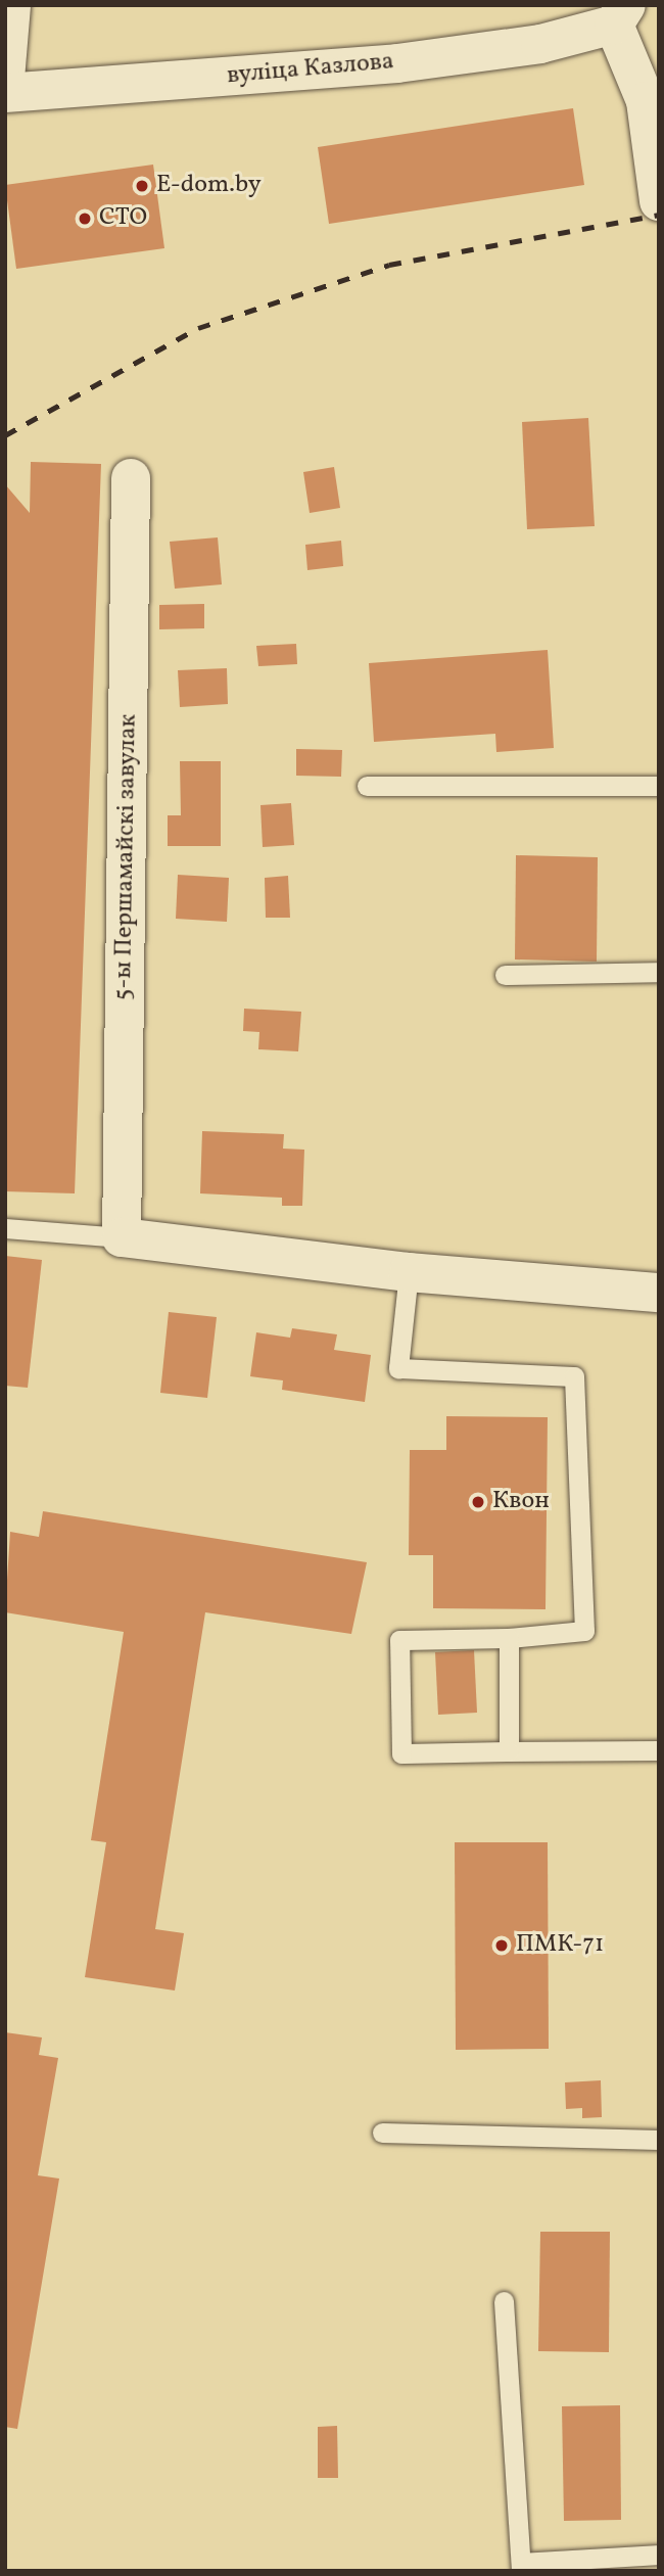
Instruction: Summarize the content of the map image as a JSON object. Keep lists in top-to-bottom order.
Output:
{
  "streets": {
    "street": ["вуліца Казлова", "5-ы Першамайскі завулак"]
  },
  "places": [
    "E-dom.by",
    "СТО",
    "Квон",
    "ПМК-71"
  ]
}
